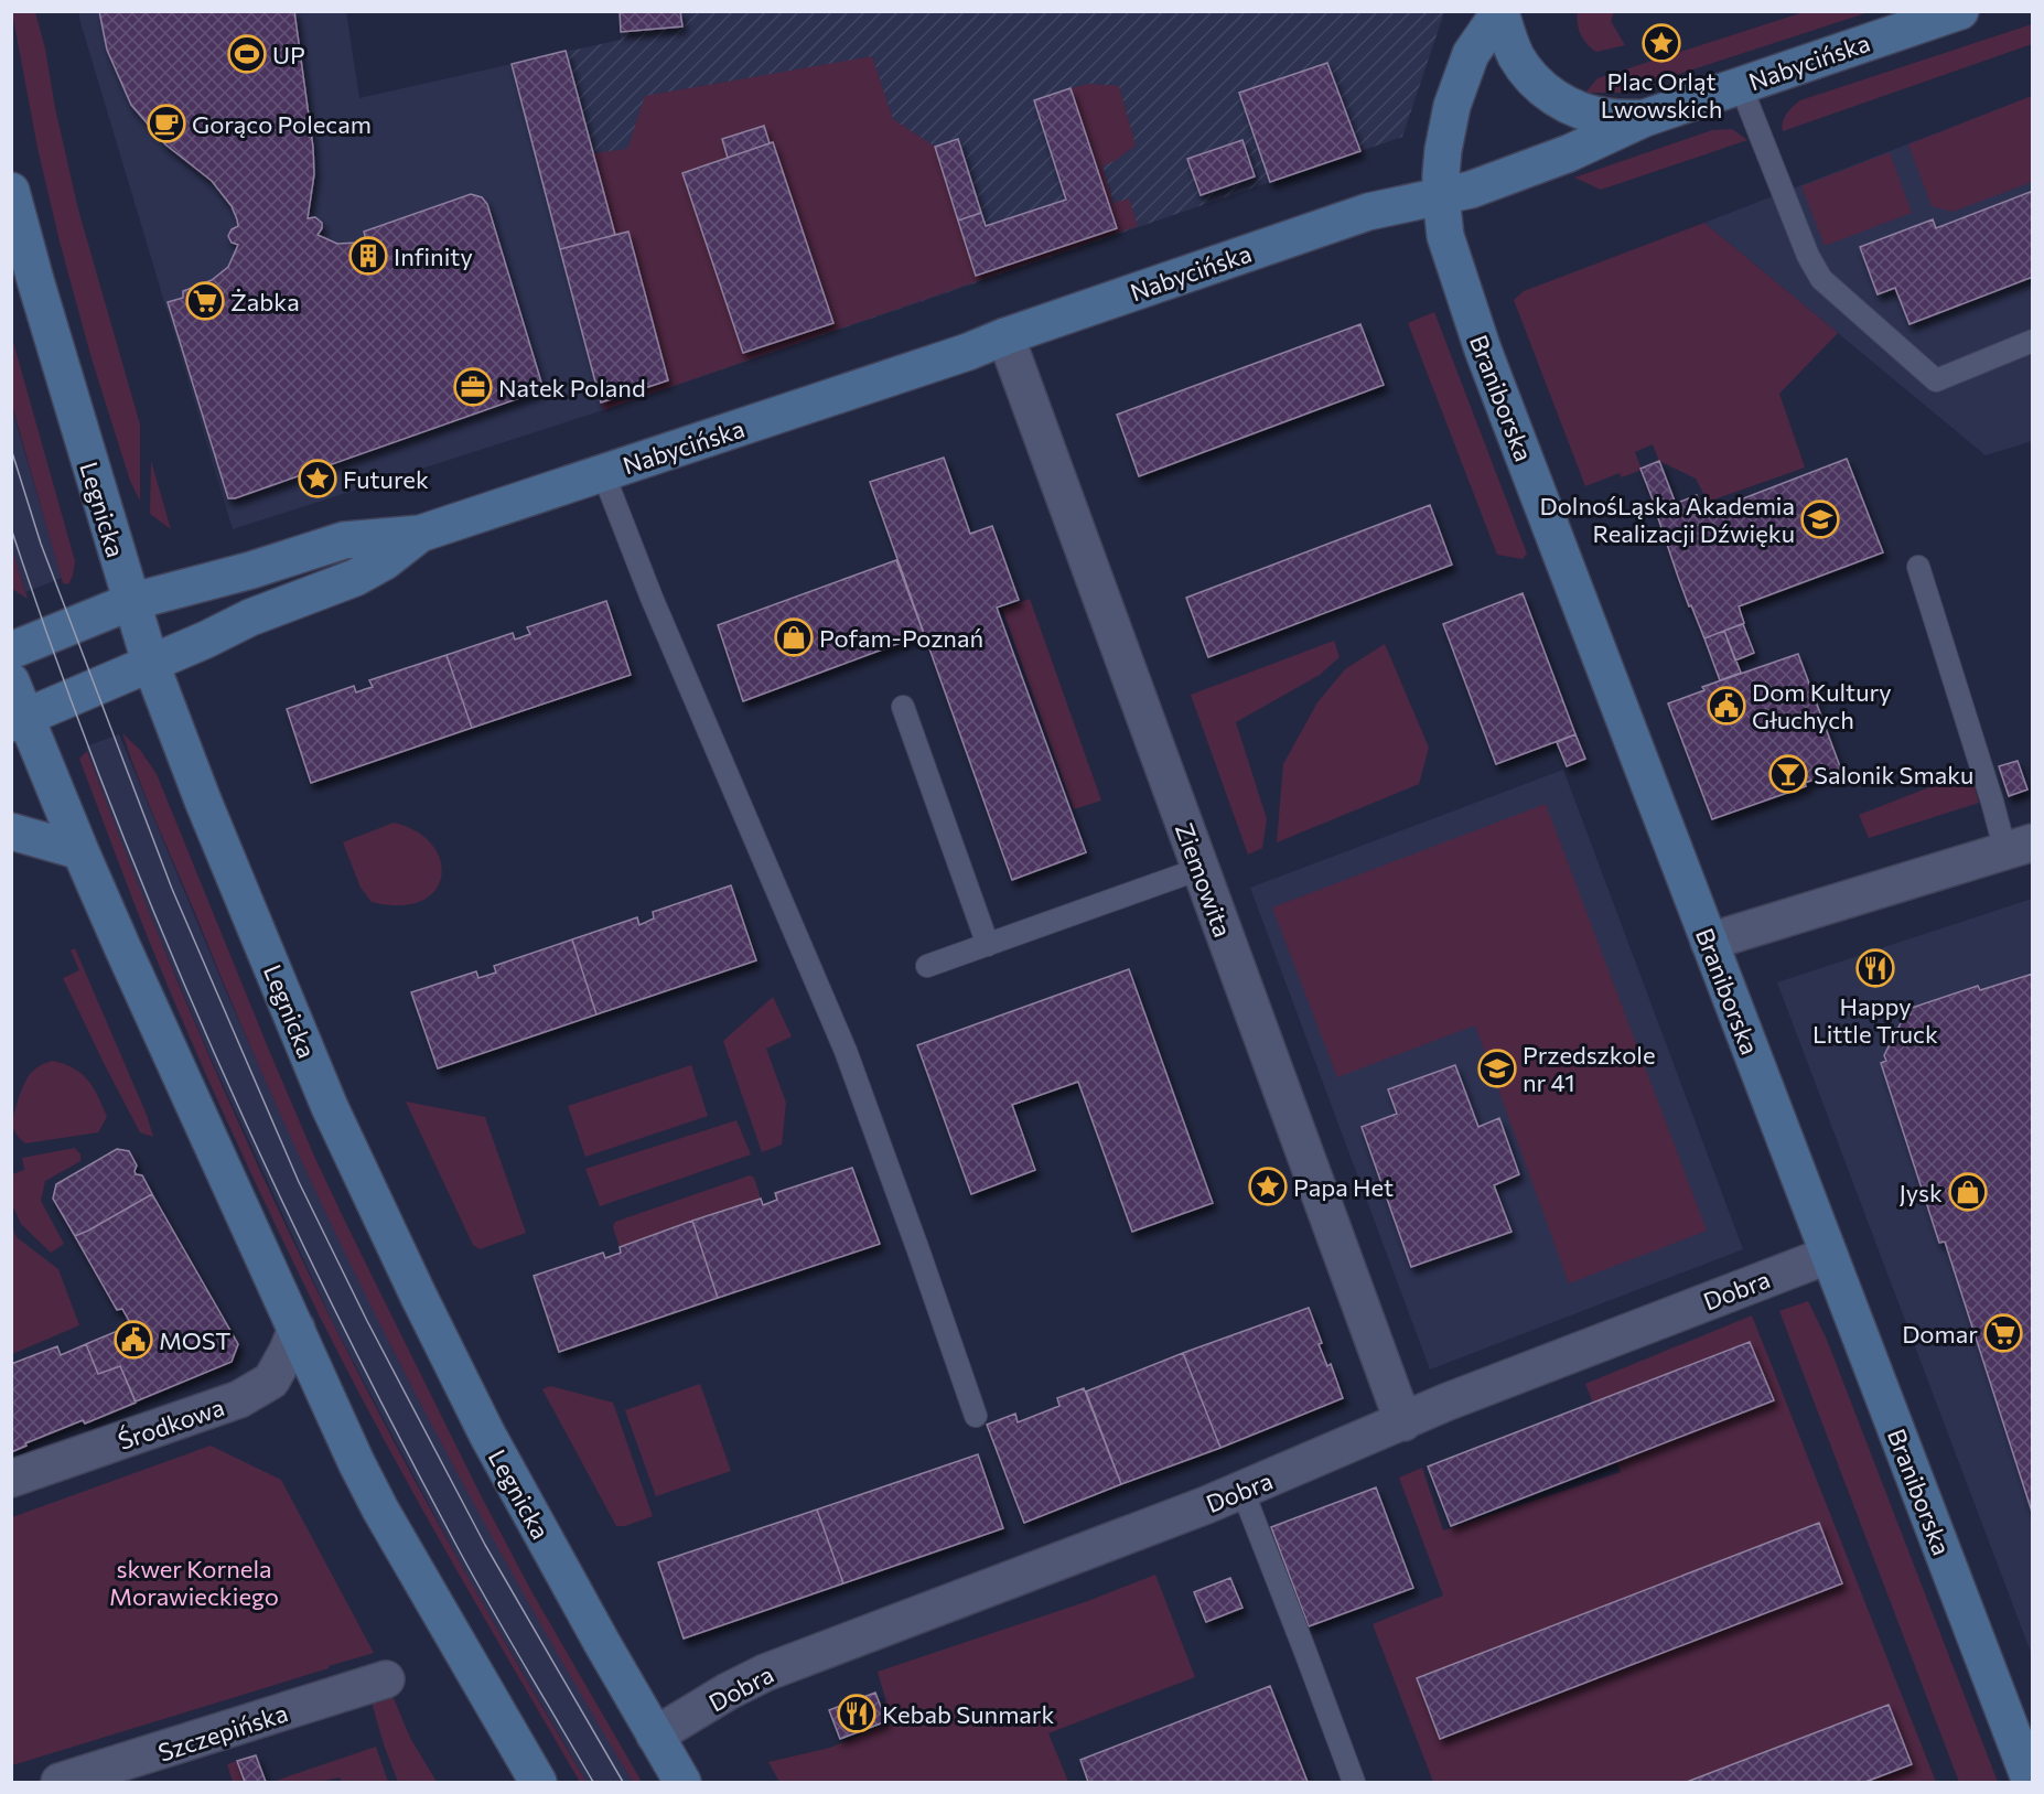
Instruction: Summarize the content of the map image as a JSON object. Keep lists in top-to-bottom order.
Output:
{
  "streets": {
    "street": [
      "Nabycińska",
      "Braniborska",
      "Legnicka",
      "Ziemowita",
      "Dobra",
      "Środkowa",
      "Szczepińska"
    ]
  },
  "crossings": [
    ["Nabycińska", "Braniborska"],
    ["Nabycińska", "Legnicka"],
    ["Nabycińska", "Ziemowita"],
    ["Braniborska", "Dobra"],
    ["Legnicka", "Dobra"],
    ["Ziemowita", "Dobra"]
  ],
  "parks": ["skwer Kornela Morawieckiego"],
  "places": {
    "place": ["Plac Orląt Lwowskich", "Futurek", "Papa Het"],
    "sports": ["UP"],
    "cafe": ["Gorąco Polecam"],
    "building": ["Infinity"],
    "supermarket": ["Żabka", "Domar"],
    "office": ["Natek Poland"],
    "school or university": ["DolnośLąska Akademia Realizacji Dźwięku", "Przedszkole nr 41"],
    "shop": ["Pofam-Poznań", "Jysk"],
    "public building": ["Dom Kultury Głuchych", "MOST"],
    "bar": ["Salonik Smaku"],
    "restaurant": ["Happy Little Truck", "Kebab Sunmark"]
  }
}
